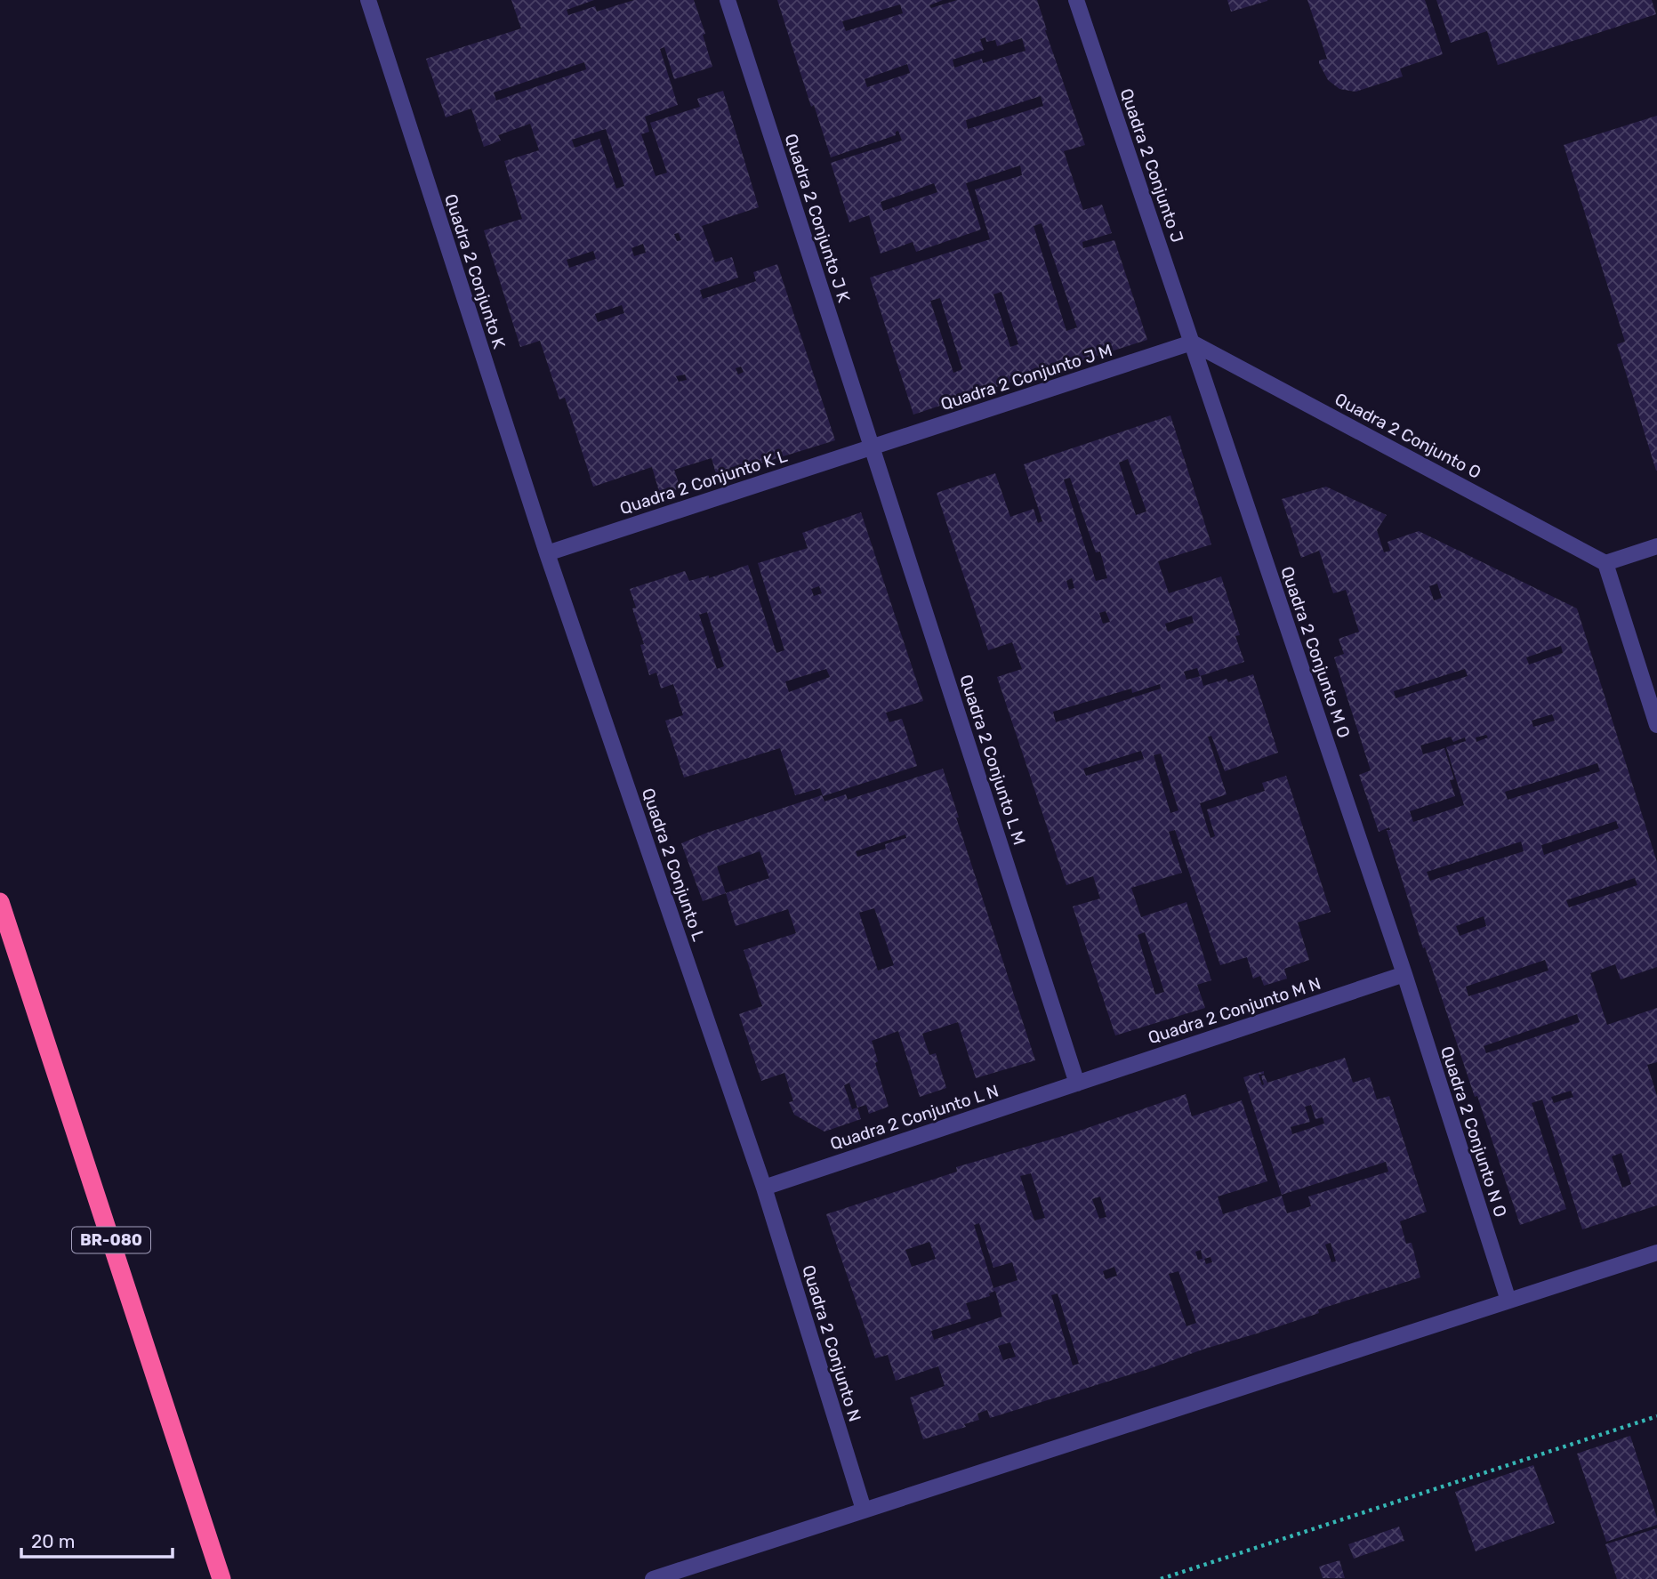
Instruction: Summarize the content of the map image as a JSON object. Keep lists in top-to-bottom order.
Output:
{
  "streets": {
    "highway": ["BR-080"],
    "street": [
      "Quadra 2 Conjunto J",
      "Quadra 2 Conjunto J K",
      "Quadra 2 Conjunto K",
      "Quadra 2 Conjunto J M",
      "Quadra 2 Conjunto O",
      "Quadra 2 Conjunto K L",
      "Quadra 2 Conjunto M O",
      "Quadra 2 Conjunto L M",
      "Quadra 2 Conjunto L",
      "Quadra 2 Conjunto M N",
      "Quadra 2 Conjunto L N",
      "Quadra 2 Conjunto N O",
      "Quadra 2 Conjunto N"
    ]
  },
  "crossings": [
    ["Quadra 2 Conjunto J", "Quadra 2 Conjunto J M"],
    ["Quadra 2 Conjunto J", "Quadra 2 Conjunto O"],
    ["Quadra 2 Conjunto J", "Quadra 2 Conjunto M O"],
    ["Quadra 2 Conjunto J K", "Quadra 2 Conjunto J M"],
    ["Quadra 2 Conjunto J K", "Quadra 2 Conjunto K L"],
    ["Quadra 2 Conjunto J K", "Quadra 2 Conjunto L M"],
    ["Quadra 2 Conjunto K", "Quadra 2 Conjunto K L"],
    ["Quadra 2 Conjunto K", "Quadra 2 Conjunto L"],
    ["Quadra 2 Conjunto J M", "Quadra 2 Conjunto O"],
    ["Quadra 2 Conjunto J M", "Quadra 2 Conjunto K L"],
    ["Quadra 2 Conjunto J M", "Quadra 2 Conjunto M O"],
    ["Quadra 2 Conjunto J M", "Quadra 2 Conjunto L M"],
    ["Quadra 2 Conjunto O", "Quadra 2 Conjunto M O"],
    ["Quadra 2 Conjunto K L", "Quadra 2 Conjunto L M"],
    ["Quadra 2 Conjunto K L", "Quadra 2 Conjunto L"],
    ["Quadra 2 Conjunto M O", "Quadra 2 Conjunto M N"],
    ["Quadra 2 Conjunto M O", "Quadra 2 Conjunto N O"],
    ["Quadra 2 Conjunto L M", "Quadra 2 Conjunto M N"],
    ["Quadra 2 Conjunto L M", "Quadra 2 Conjunto L N"],
    ["Quadra 2 Conjunto L", "Quadra 2 Conjunto L N"],
    ["Quadra 2 Conjunto L", "Quadra 2 Conjunto N"],
    ["Quadra 2 Conjunto M N", "Quadra 2 Conjunto L N"],
    ["Quadra 2 Conjunto M N", "Quadra 2 Conjunto N O"],
    ["Quadra 2 Conjunto L N", "Quadra 2 Conjunto N"]
  ],
  "scale_bar": "20 m"
}
